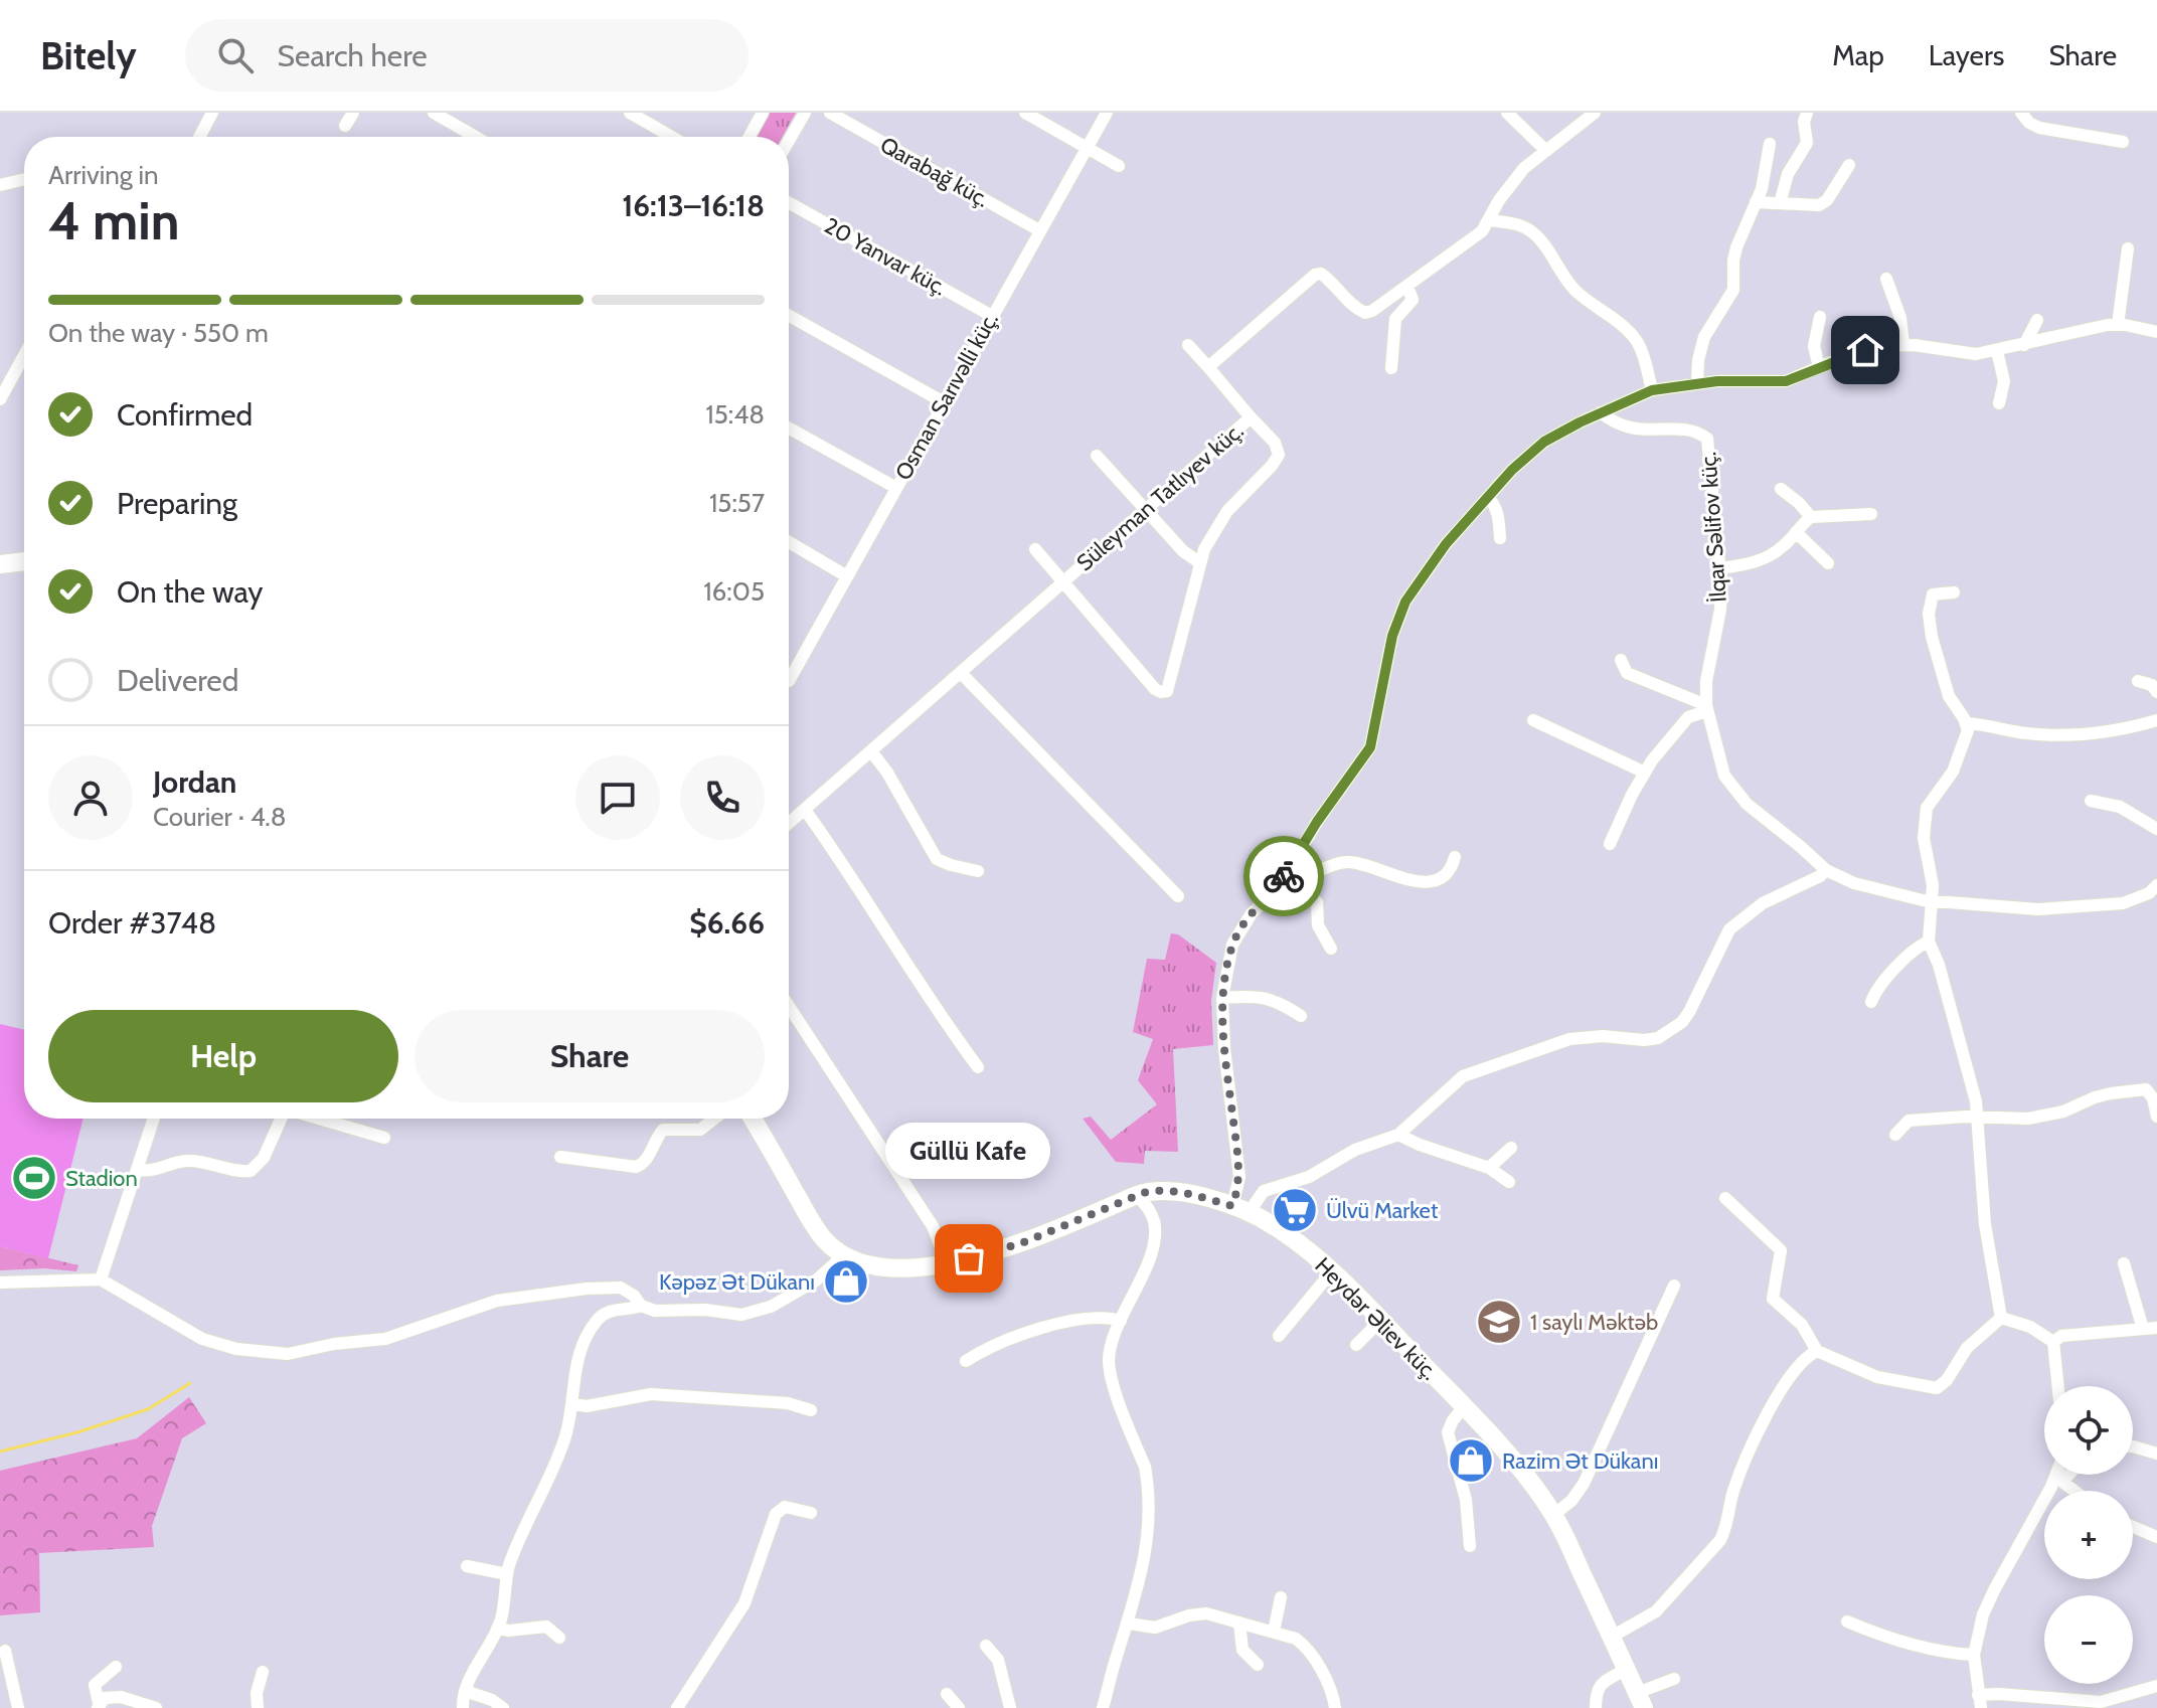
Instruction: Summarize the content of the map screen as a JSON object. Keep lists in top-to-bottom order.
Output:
{
  "streets": {
    "main road": ["Heydər Əliev küç."],
    "street": [
      "Qarabağ küç.",
      "20 Yanvar küç.",
      "Osman Sarıvəlli küç.",
      "Süleyman Tatlıyev küç.",
      "İlqar Səlifov küç."
    ]
  },
  "crossings": [
    ["Qarabağ küç.", "Osman Sarıvəlli küç."],
    ["20 Yanvar küç.", "Osman Sarıvəlli küç."]
  ],
  "places": {
    "sports": ["Stadion"],
    "supermarket": ["Ülvü Market"],
    "other": ["Güllü Kafe"],
    "shop": ["Kəpəz Ət Dükanı", "Razim Ət Dükanı"],
    "school or university": ["1 saylı Məktəb"]
  },
  "page": {
    "header": "Bitely",
    "search": "Search here",
    "nav": ["Map", "Layers", "Share"],
    "heading": ["4 min", "Arriving in", "16:13–16:18"],
    "panel": [
      "Jordan",
      "Courier · 4.8",
      "Order #3748",
      "$6.66"
    ],
    "bar": "On the way · 550 m",
    "list": [
      ["Confirmed", "15:48"],
      ["Preparing", "15:57"],
      ["On the way", "16:05"],
      "Delivered"
    ],
    "buttons": ["Help", "Share"],
    "bubble": "Güllü Kafe",
    "map_buttons": ["+", "−"]
  }
}
